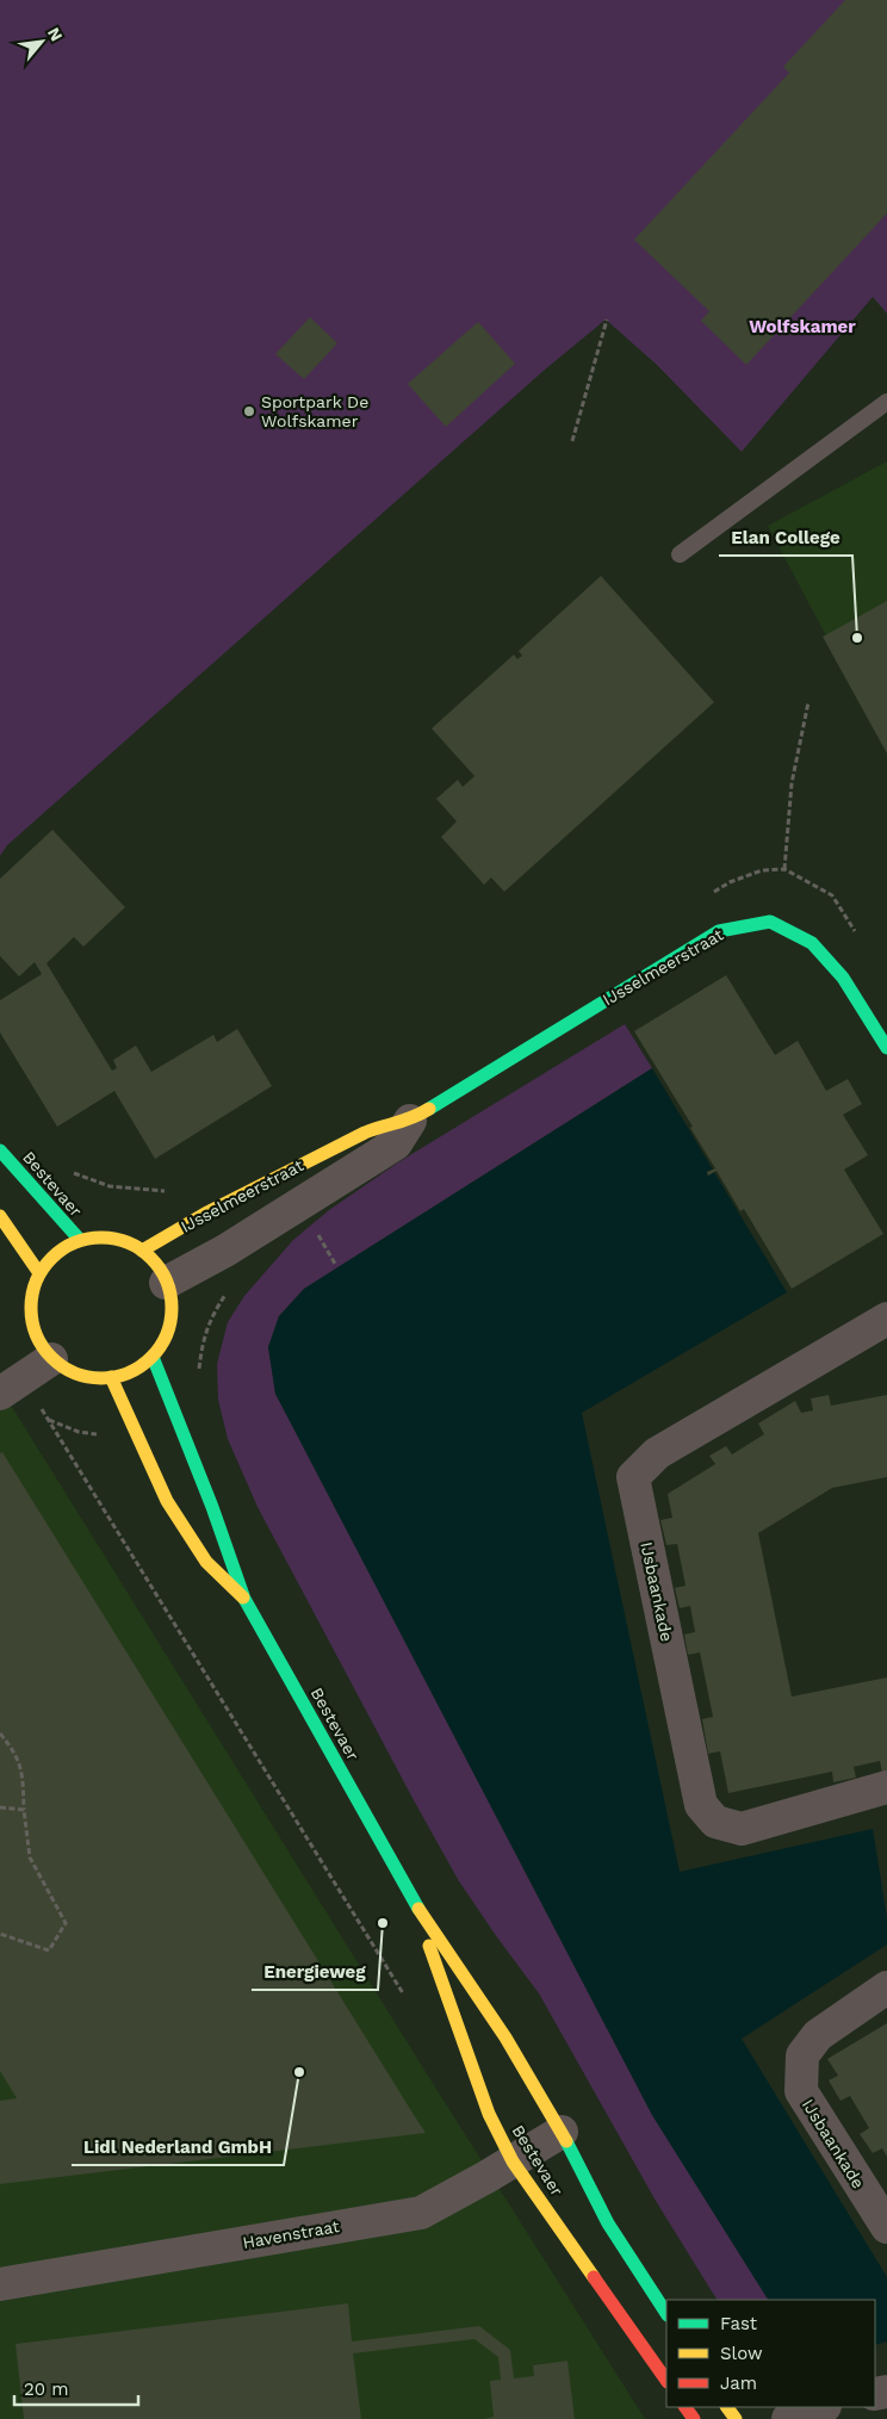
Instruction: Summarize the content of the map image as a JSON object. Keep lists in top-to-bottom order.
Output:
{
  "streets": {
    "street": [
      "IJsselmeerstraat",
      "Bestevaer",
      "IJsbaankade",
      "Havenstraat"
    ]
  },
  "crossings": [
    ["IJsselmeerstraat", "Bestevaer"],
    ["Bestevaer", "Havenstraat"]
  ],
  "districts": ["Wolfskamer"],
  "places": [
    "Sportpark De Wolfskamer",
    "Elan College",
    "Energieweg",
    "Lidl Nederland GmbH"
  ],
  "legend": ["Fast", "Slow", "Jam"],
  "scale_bar": "20 m",
  "north": "top right"
}
